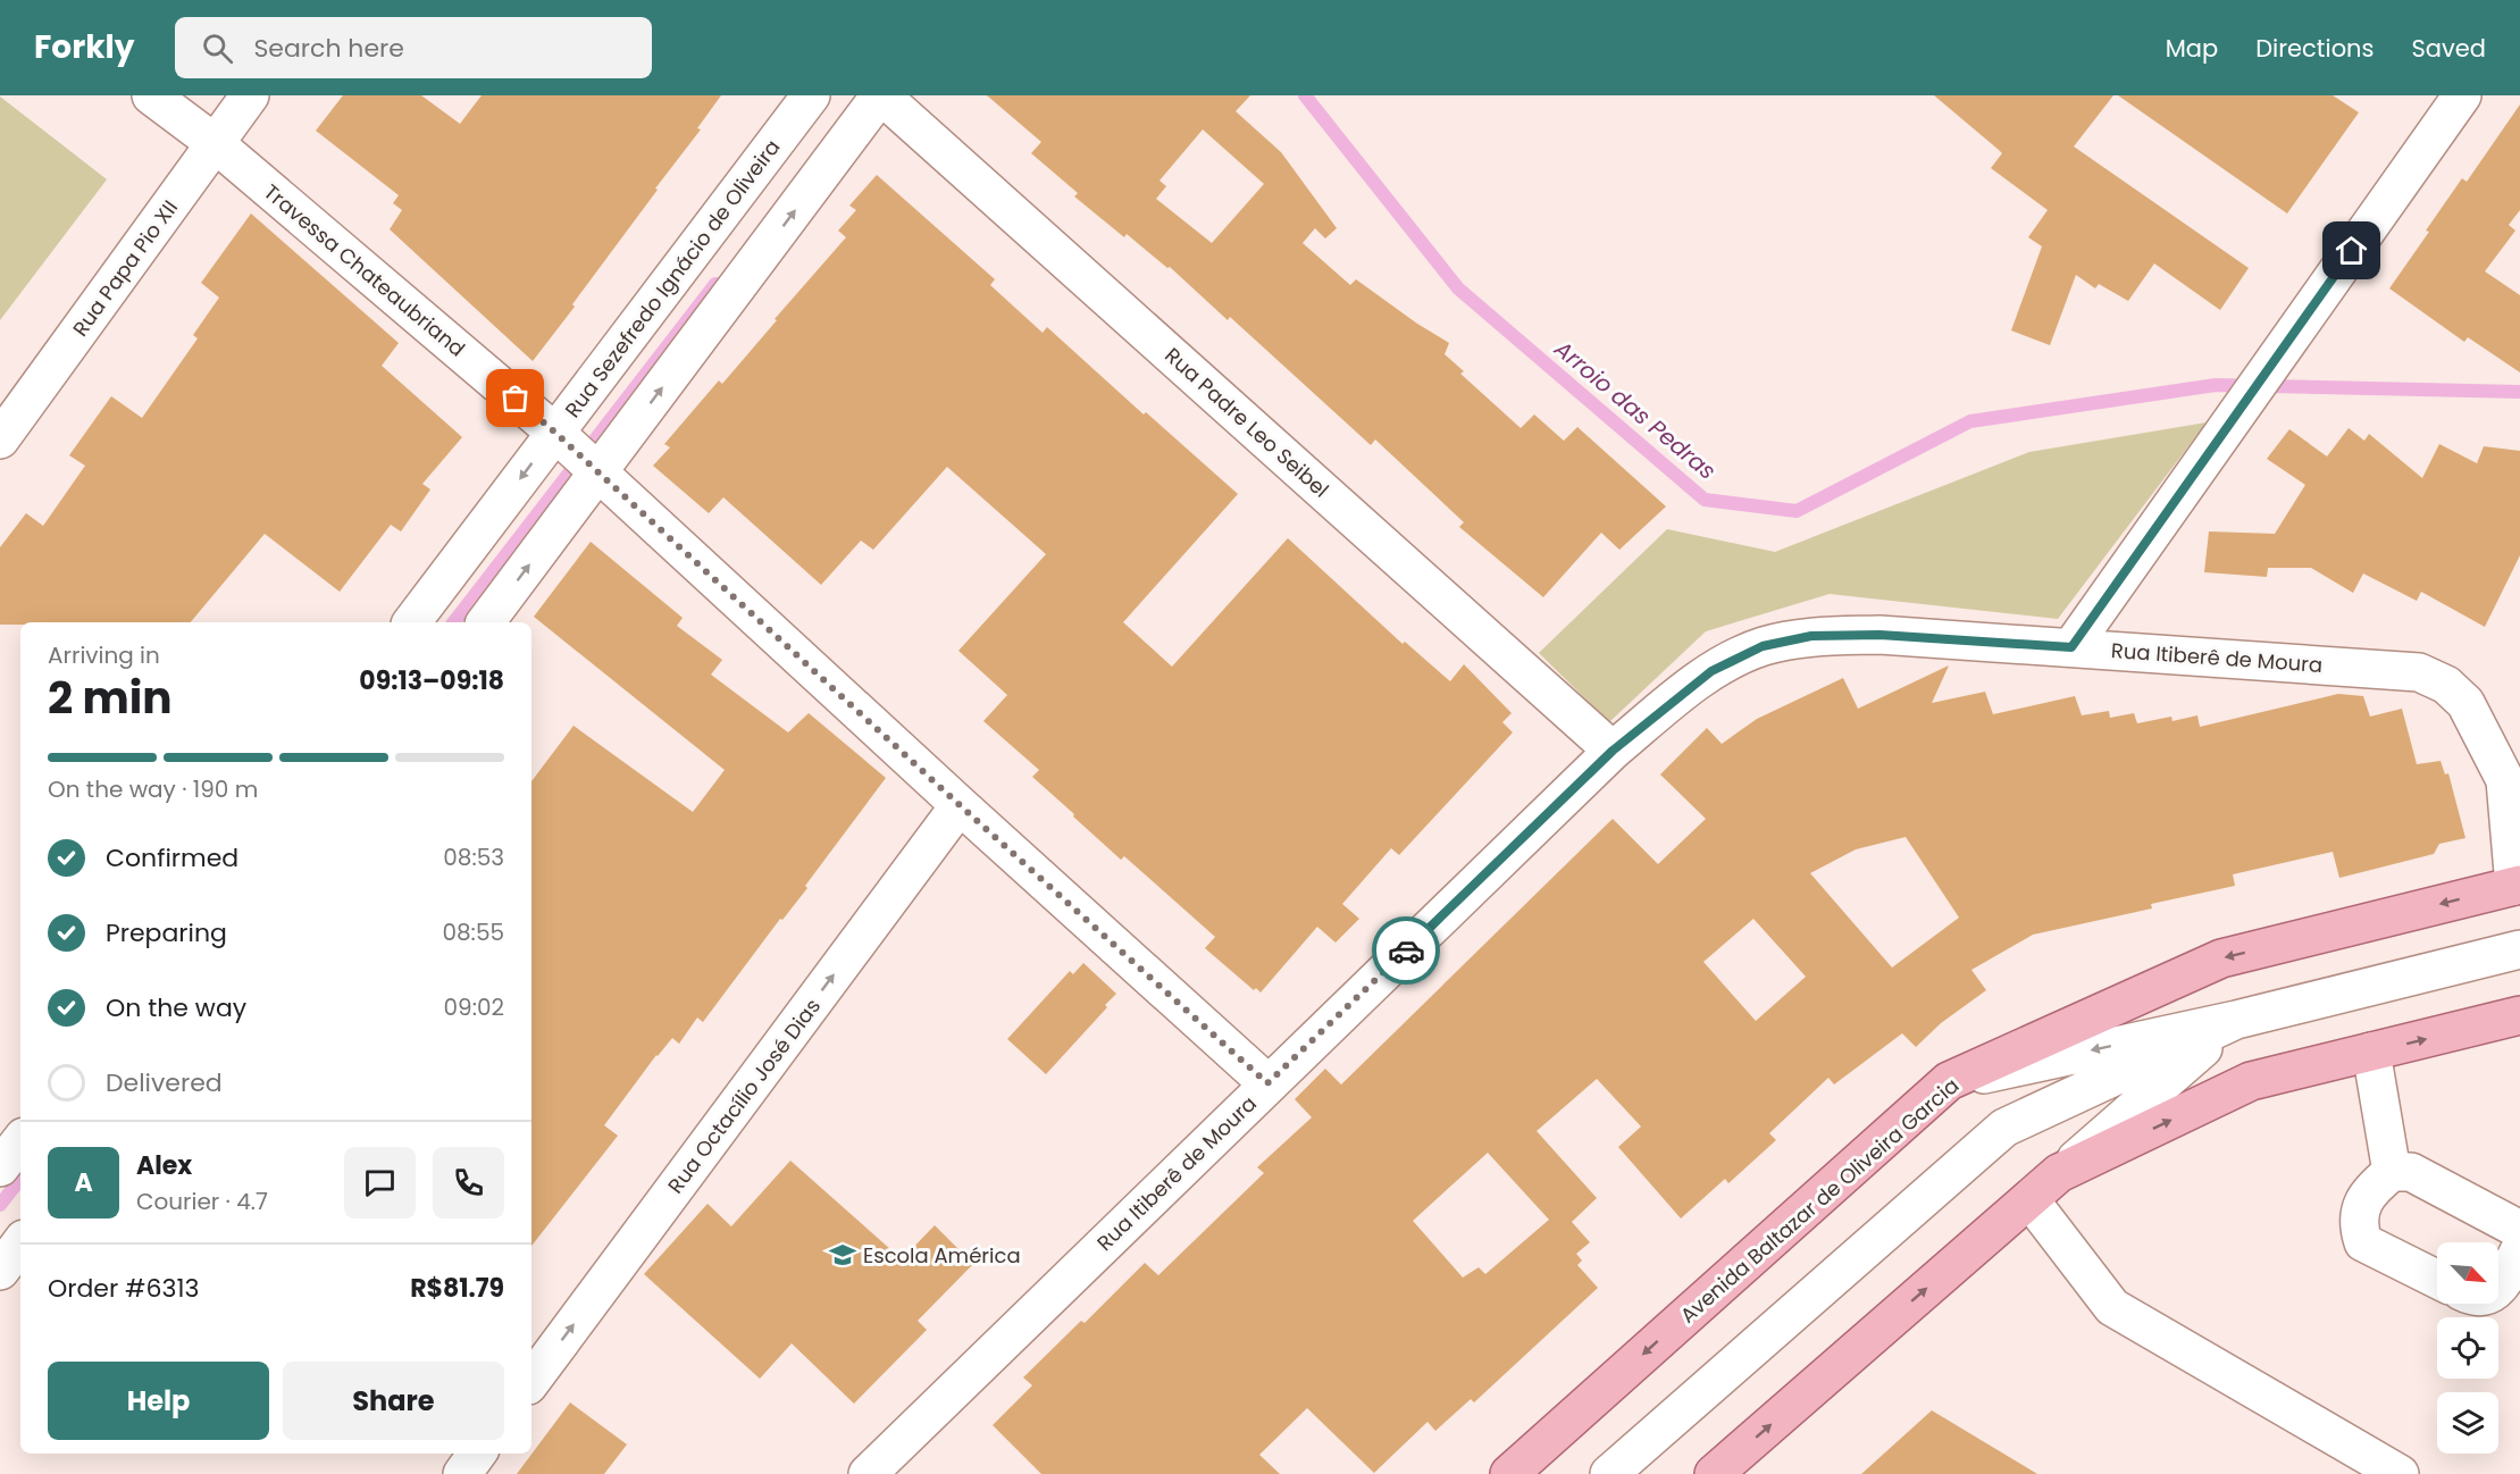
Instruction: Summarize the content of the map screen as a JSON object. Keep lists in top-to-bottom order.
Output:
{
  "streets": {
    "main road": ["Avenida Baltazar de Oliveira Garcia"],
    "street": [
      "Rua Papa Pio XII",
      "Travessa Chateaubriand",
      "Rua Sezefredo Ignácio de Oliveira",
      "Rua Padre Leo Seibel",
      "Rua Itiberê de Moura",
      "Rua Octacílio José Dias"
    ]
  },
  "crossings": [
    ["Rua Papa Pio XII", "Travessa Chateaubriand"],
    ["Travessa Chateaubriand", "Rua Sezefredo Ignácio de Oliveira"],
    ["Travessa Chateaubriand", "Rua Itiberê de Moura"],
    ["Travessa Chateaubriand", "Rua Octacílio José Dias"],
    ["Rua Sezefredo Ignácio de Oliveira", "Rua Padre Leo Seibel"],
    ["Rua Padre Leo Seibel", "Rua Itiberê de Moura"],
    ["Rua Itiberê de Moura", "Avenida Baltazar de Oliveira Garcia"]
  ],
  "one_way": ["Rua Octacílio José Dias"],
  "water": ["Arroio das Pedras"],
  "places": {
    "school or university": ["Escola América"]
  },
  "north": "bottom right",
  "page": {
    "header": "Forkly",
    "search": "Search here",
    "nav": ["Map", "Directions", "Saved"],
    "heading": ["2 min", "Arriving in", "09:13–09:18"],
    "panel": [
      "Alex",
      "Courier · 4.7",
      "Order #6313",
      "R$81.79"
    ],
    "bar": "On the way · 190 m",
    "list": [
      ["Confirmed", "08:53"],
      ["Preparing", "08:55"],
      ["On the way", "09:02"],
      "Delivered"
    ],
    "round": "A",
    "buttons": ["Help", "Share"]
  }
}
